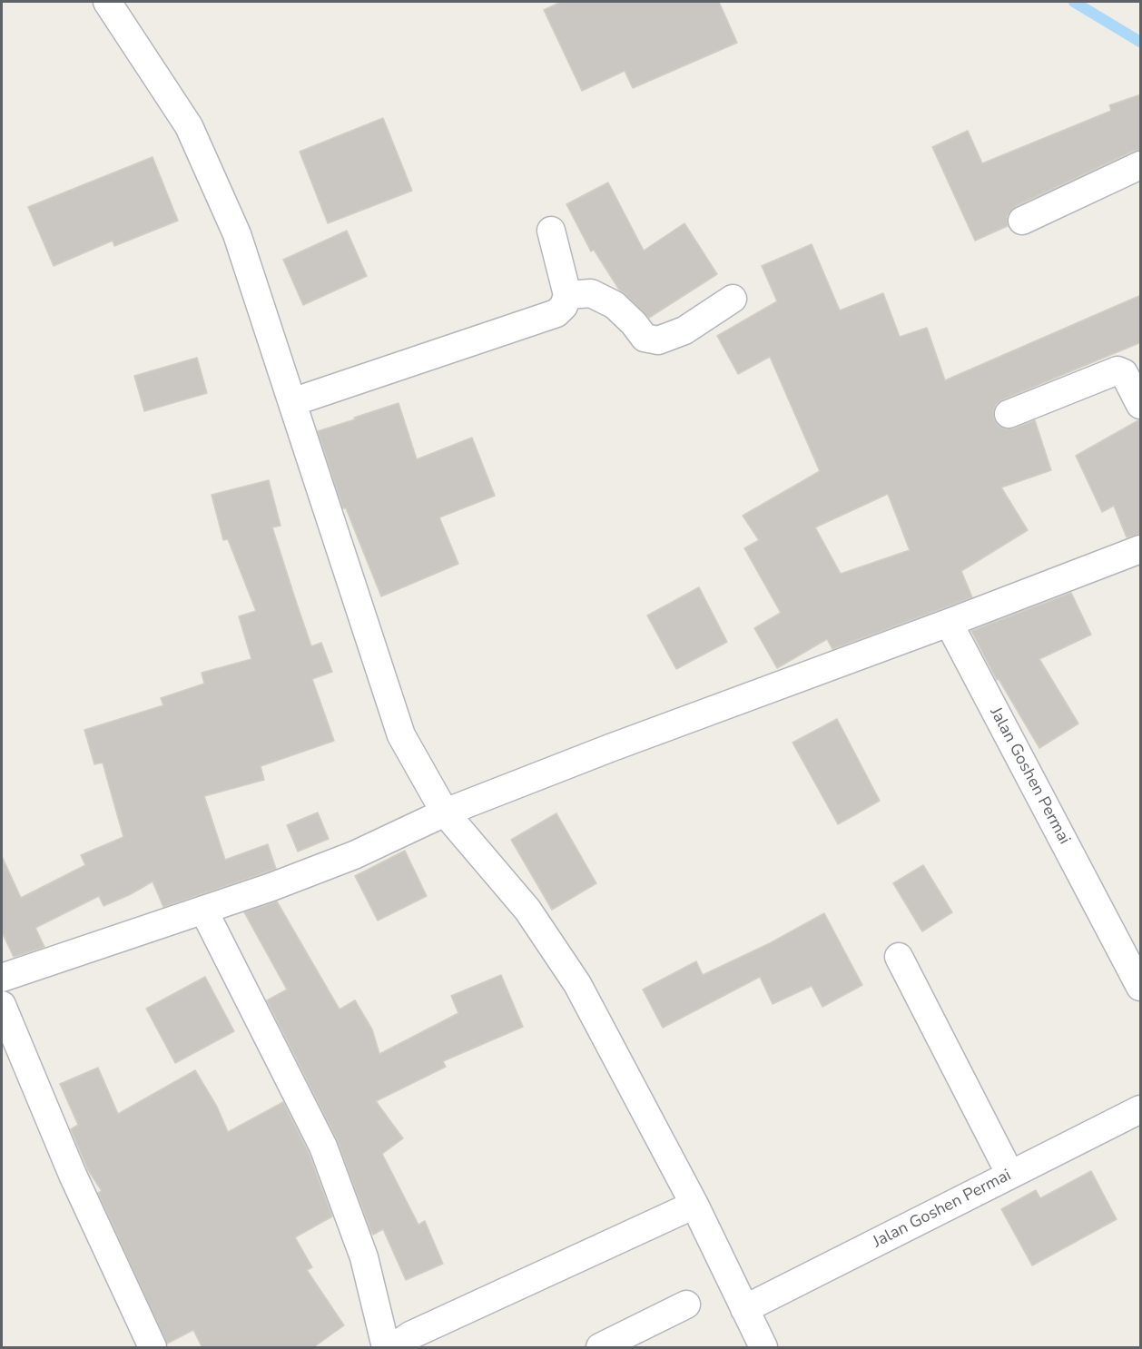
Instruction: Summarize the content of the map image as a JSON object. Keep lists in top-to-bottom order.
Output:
{
  "streets": {
    "street": ["Jalan Goshen Permai"]
  }
}
